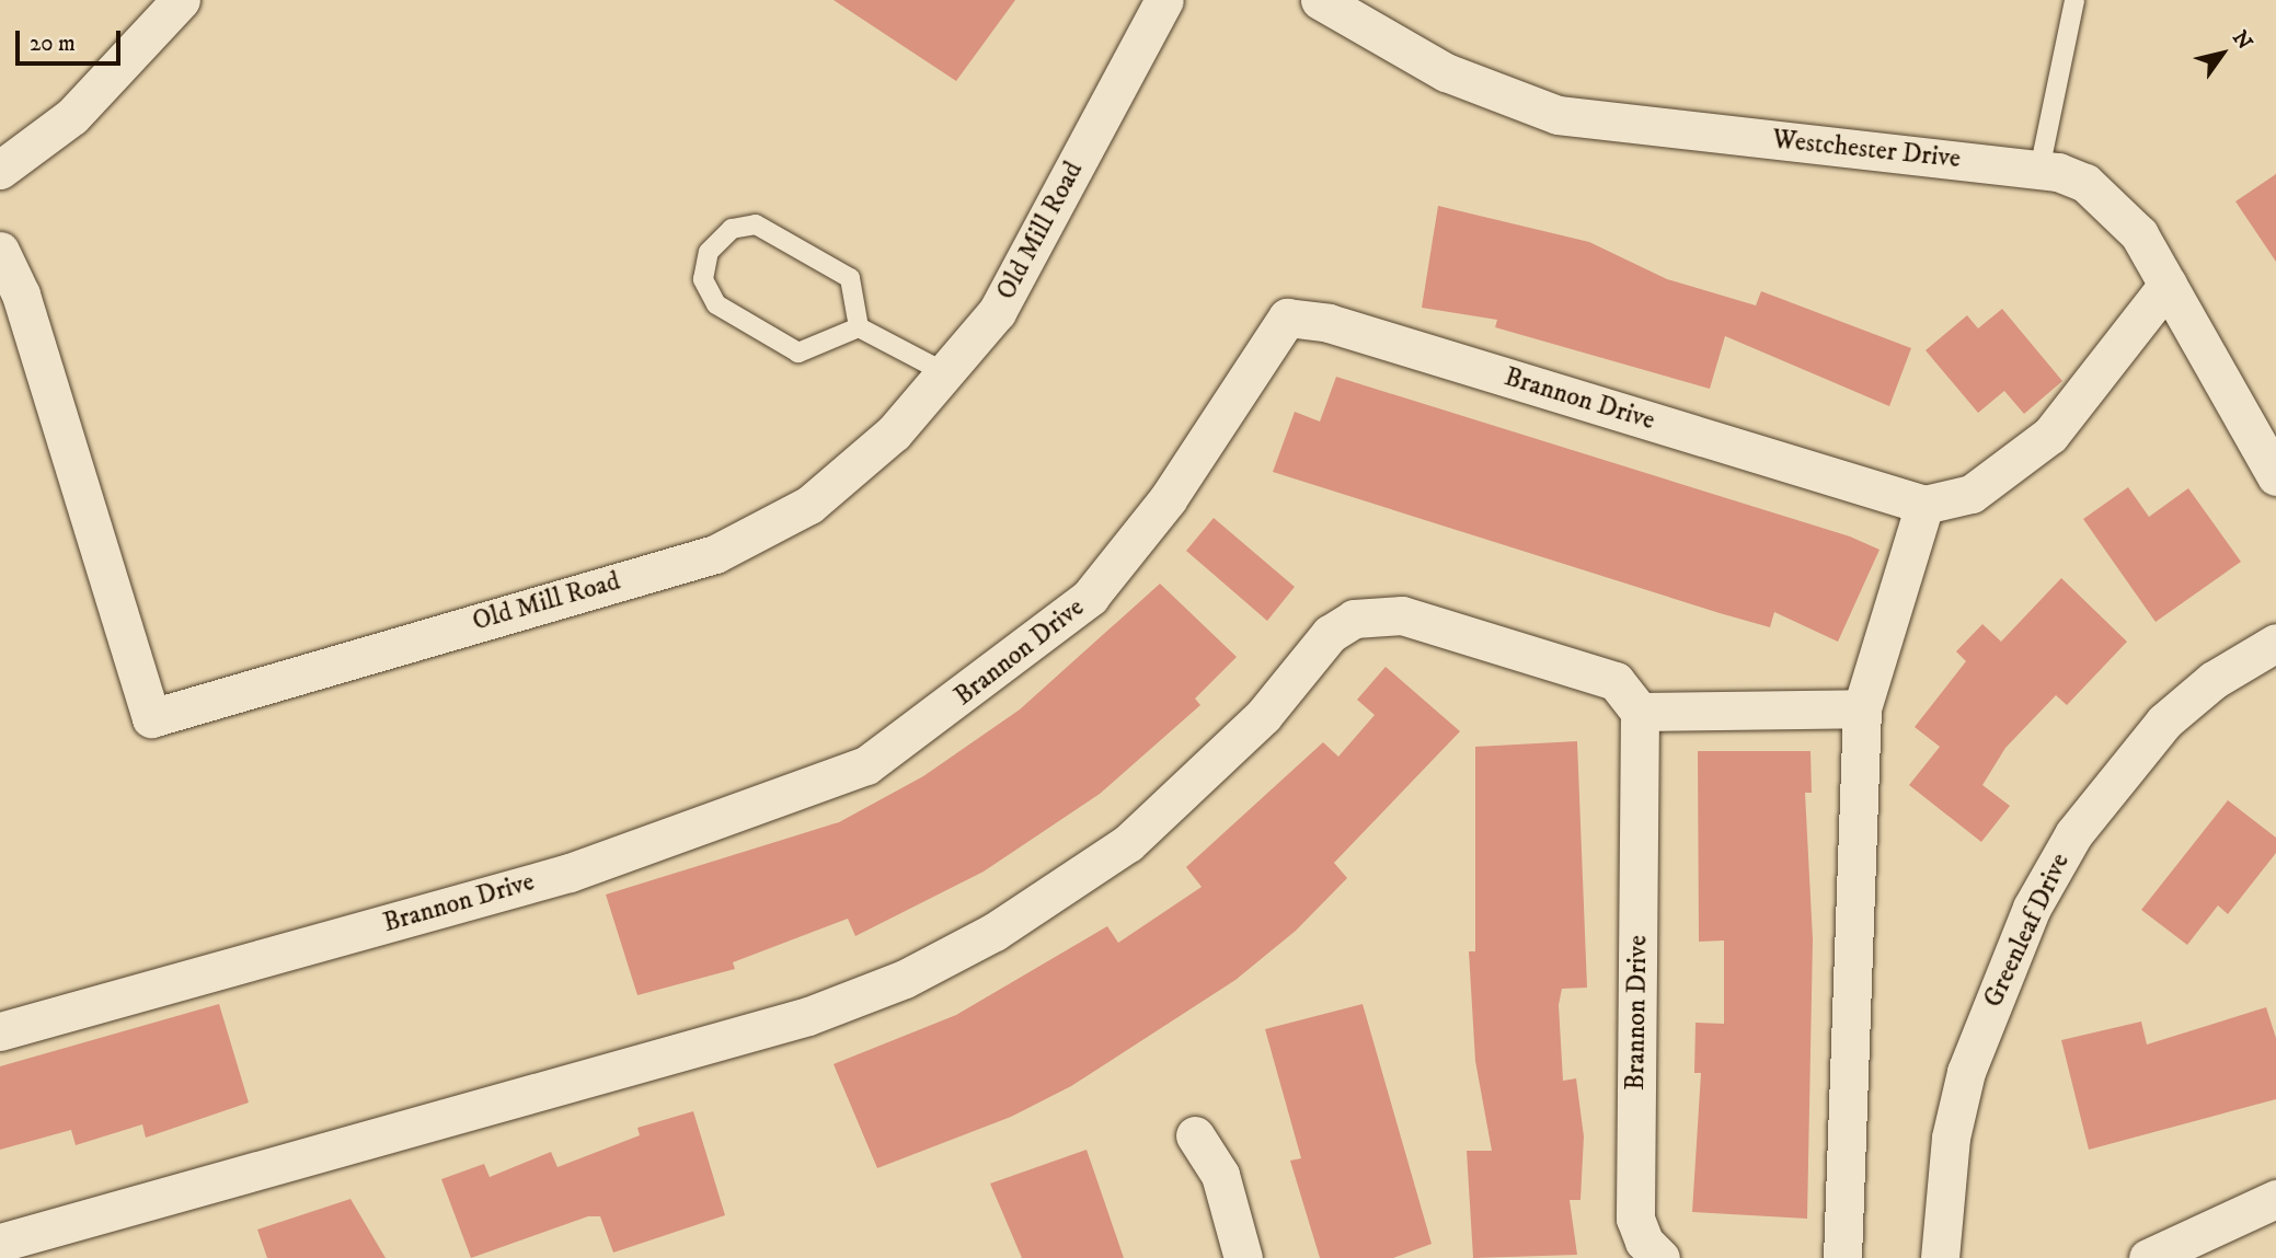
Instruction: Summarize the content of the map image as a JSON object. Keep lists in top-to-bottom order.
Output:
{
  "streets": {
    "street": [
      "Westchester Drive",
      "Old Mill Road",
      "Brannon Drive",
      "Greenleaf Drive"
    ]
  },
  "crossings": [
    ["Westchester Drive", "Brannon Drive"]
  ],
  "scale_bar": "20 m",
  "north": "top right"
}
